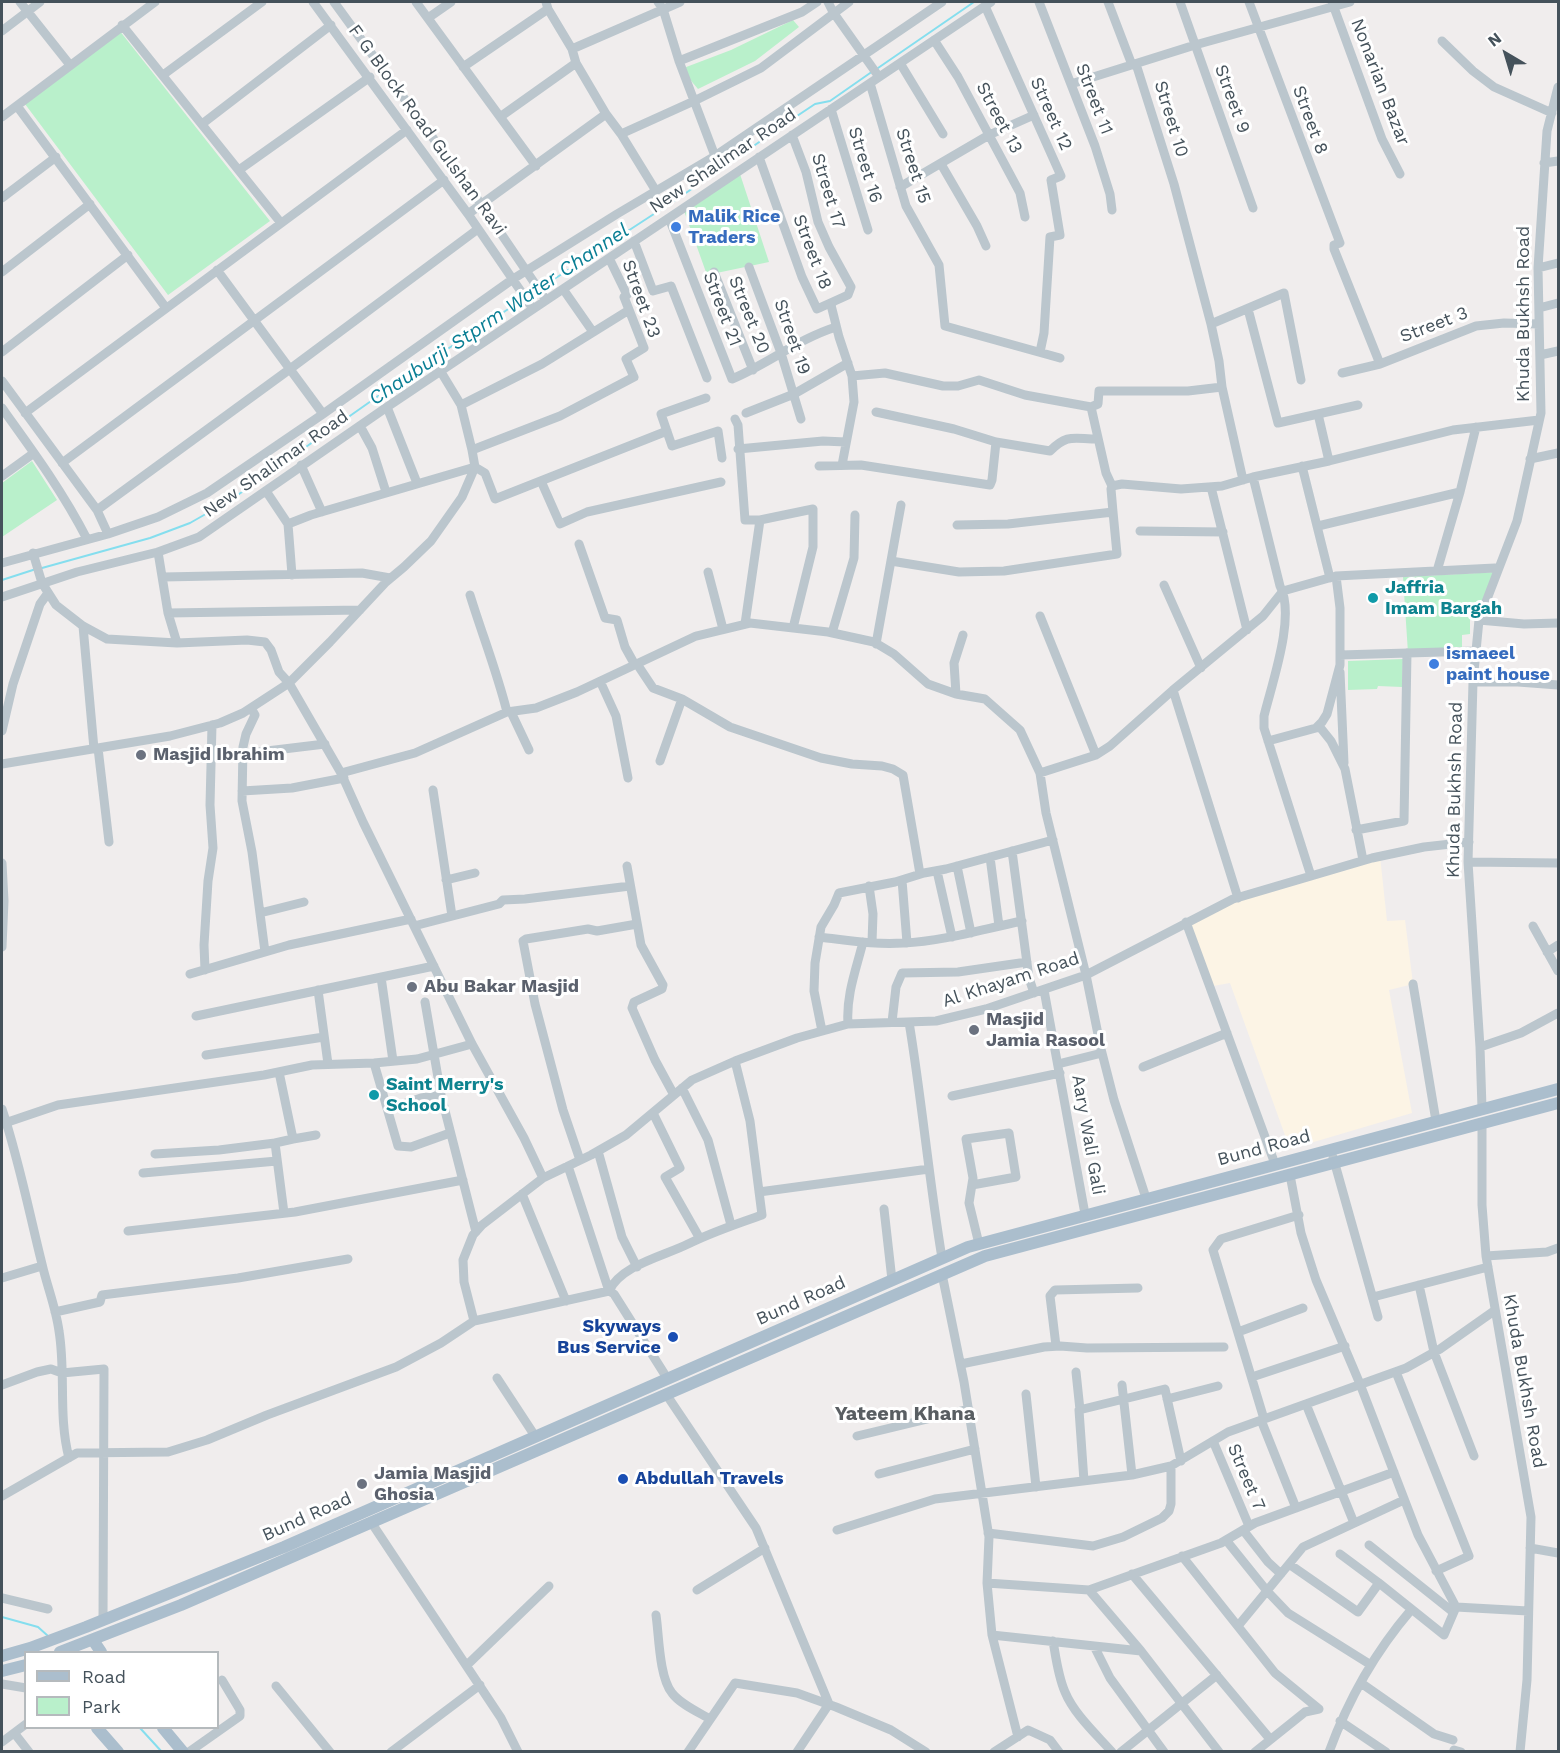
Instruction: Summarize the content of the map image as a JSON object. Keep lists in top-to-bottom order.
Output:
{
  "streets": {
    "main road": ["Bund Road"],
    "street": [
      "Nonarian Bazar",
      "Street 11",
      "Street 9",
      "Street 12",
      "Street 13",
      "Street 10",
      "Street 8",
      "F G Block Road Gulshan Ravi",
      "New Shalimar Road",
      "Street 16",
      "Street 15",
      "Street 17",
      "Street 18",
      "Street 23",
      "Street 21",
      "Khuda Bukhsh Road",
      "Street 20",
      "Street 3",
      "Street 19",
      "Al Khayam Road",
      "Aary Wali Gali",
      "Street 7"
    ]
  },
  "crossings": [
    ["Street 12", "New Shalimar Road"],
    ["Street 12", "Street 15"],
    ["Street 13", "New Shalimar Road"],
    ["Street 8", "Street 3"],
    ["F G Block Road Gulshan Ravi", "New Shalimar Road"],
    ["New Shalimar Road", "Street 16"],
    ["New Shalimar Road", "Street 15"],
    ["New Shalimar Road", "Street 17"],
    ["New Shalimar Road", "Street 18"],
    ["New Shalimar Road", "Street 23"],
    ["New Shalimar Road", "Street 21"],
    ["Street 17", "Street 18"],
    ["Street 21", "Street 20"],
    ["Khuda Bukhsh Road", "Street 3"],
    ["Khuda Bukhsh Road", "Al Khayam Road"],
    ["Khuda Bukhsh Road", "Bund Road"],
    ["Al Khayam Road", "Aary Wali Gali"],
    ["Aary Wali Gali", "Bund Road"]
  ],
  "districts": ["Yateem Khana"],
  "water": ["Chauburji Stprm Water Channel"],
  "places": [
    "Malik Rice Traders",
    "Jaffria Imam Bargah",
    "ismaeel paint house",
    "Masjid Ibrahim",
    "Abu Bakar Masjid",
    "Masjid Jamia Rasool",
    "Saint Merry's School",
    "Skyways Bus Service",
    "Abdullah Travels",
    "Jamia Masjid Ghosia"
  ],
  "legend": ["Road", "Park"],
  "north": "top left"
}
